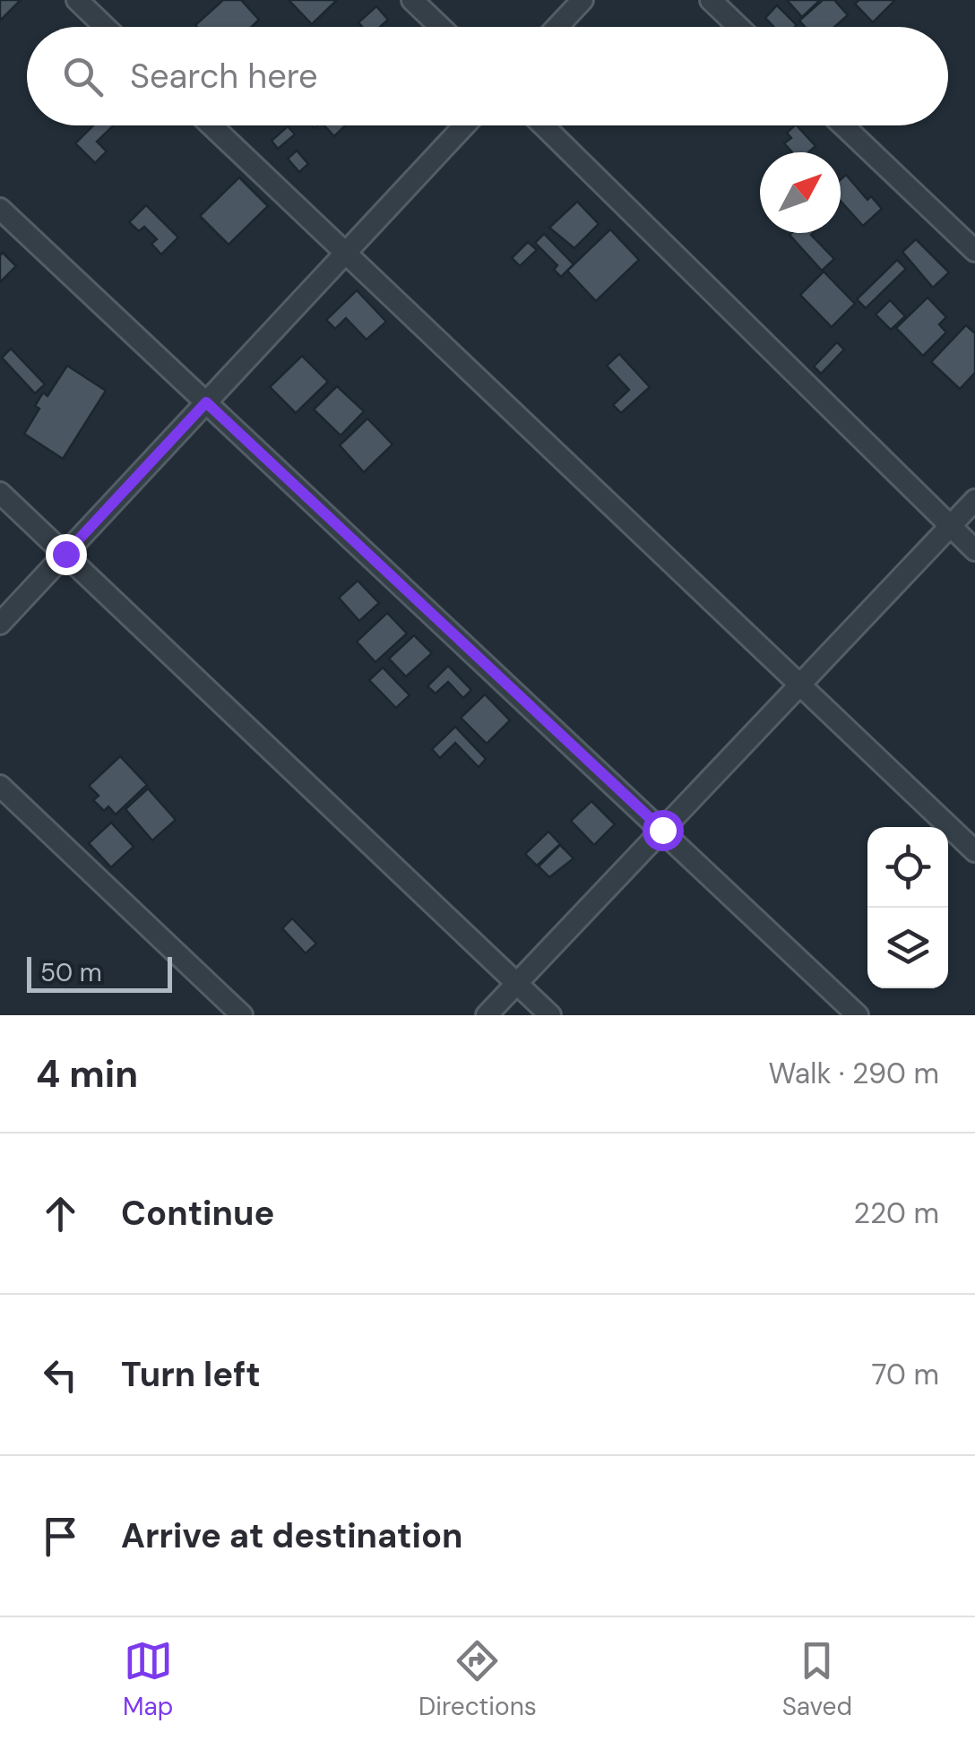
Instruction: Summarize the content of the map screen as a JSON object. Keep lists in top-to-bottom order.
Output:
{
  "scale_bar": "50 m",
  "north": "top right",
  "page": {
    "search": "Search here",
    "scale": "50 m",
    "heading": ["4 min", "Walk · 290 m"],
    "list": [
      ["Continue", "220 m"],
      ["Turn left", "70 m"],
      "Arrive at destination"
    ],
    "nav": ["Map", "Directions", "Saved"]
  }
}
